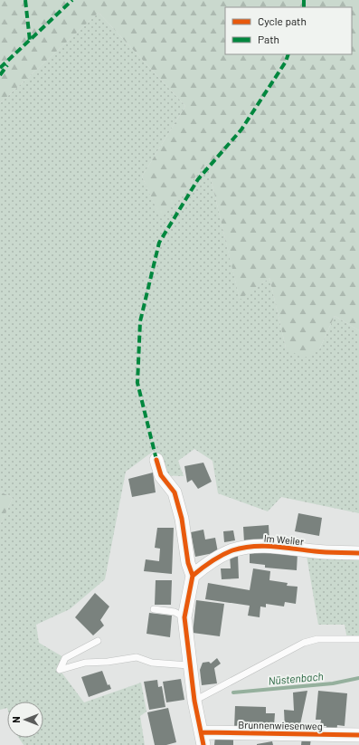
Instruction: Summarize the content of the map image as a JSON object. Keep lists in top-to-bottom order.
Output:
{
  "streets": {
    "street": ["Im Weiler", "Brunnenwiesenweg"]
  },
  "water": ["Nüstenbach"],
  "legend": ["Cycle path", "Path"],
  "north": "left"
}
